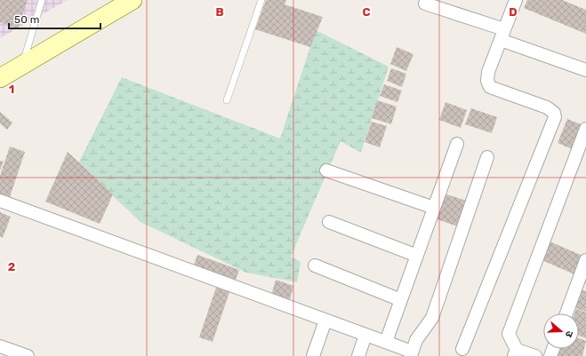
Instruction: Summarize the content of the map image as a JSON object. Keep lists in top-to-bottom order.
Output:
{
  "scale_bar": "50 m",
  "north": "right",
  "grid": {
    "columns": ["B", "C", "D"],
    "rows": ["1", "2"]
  }
}
